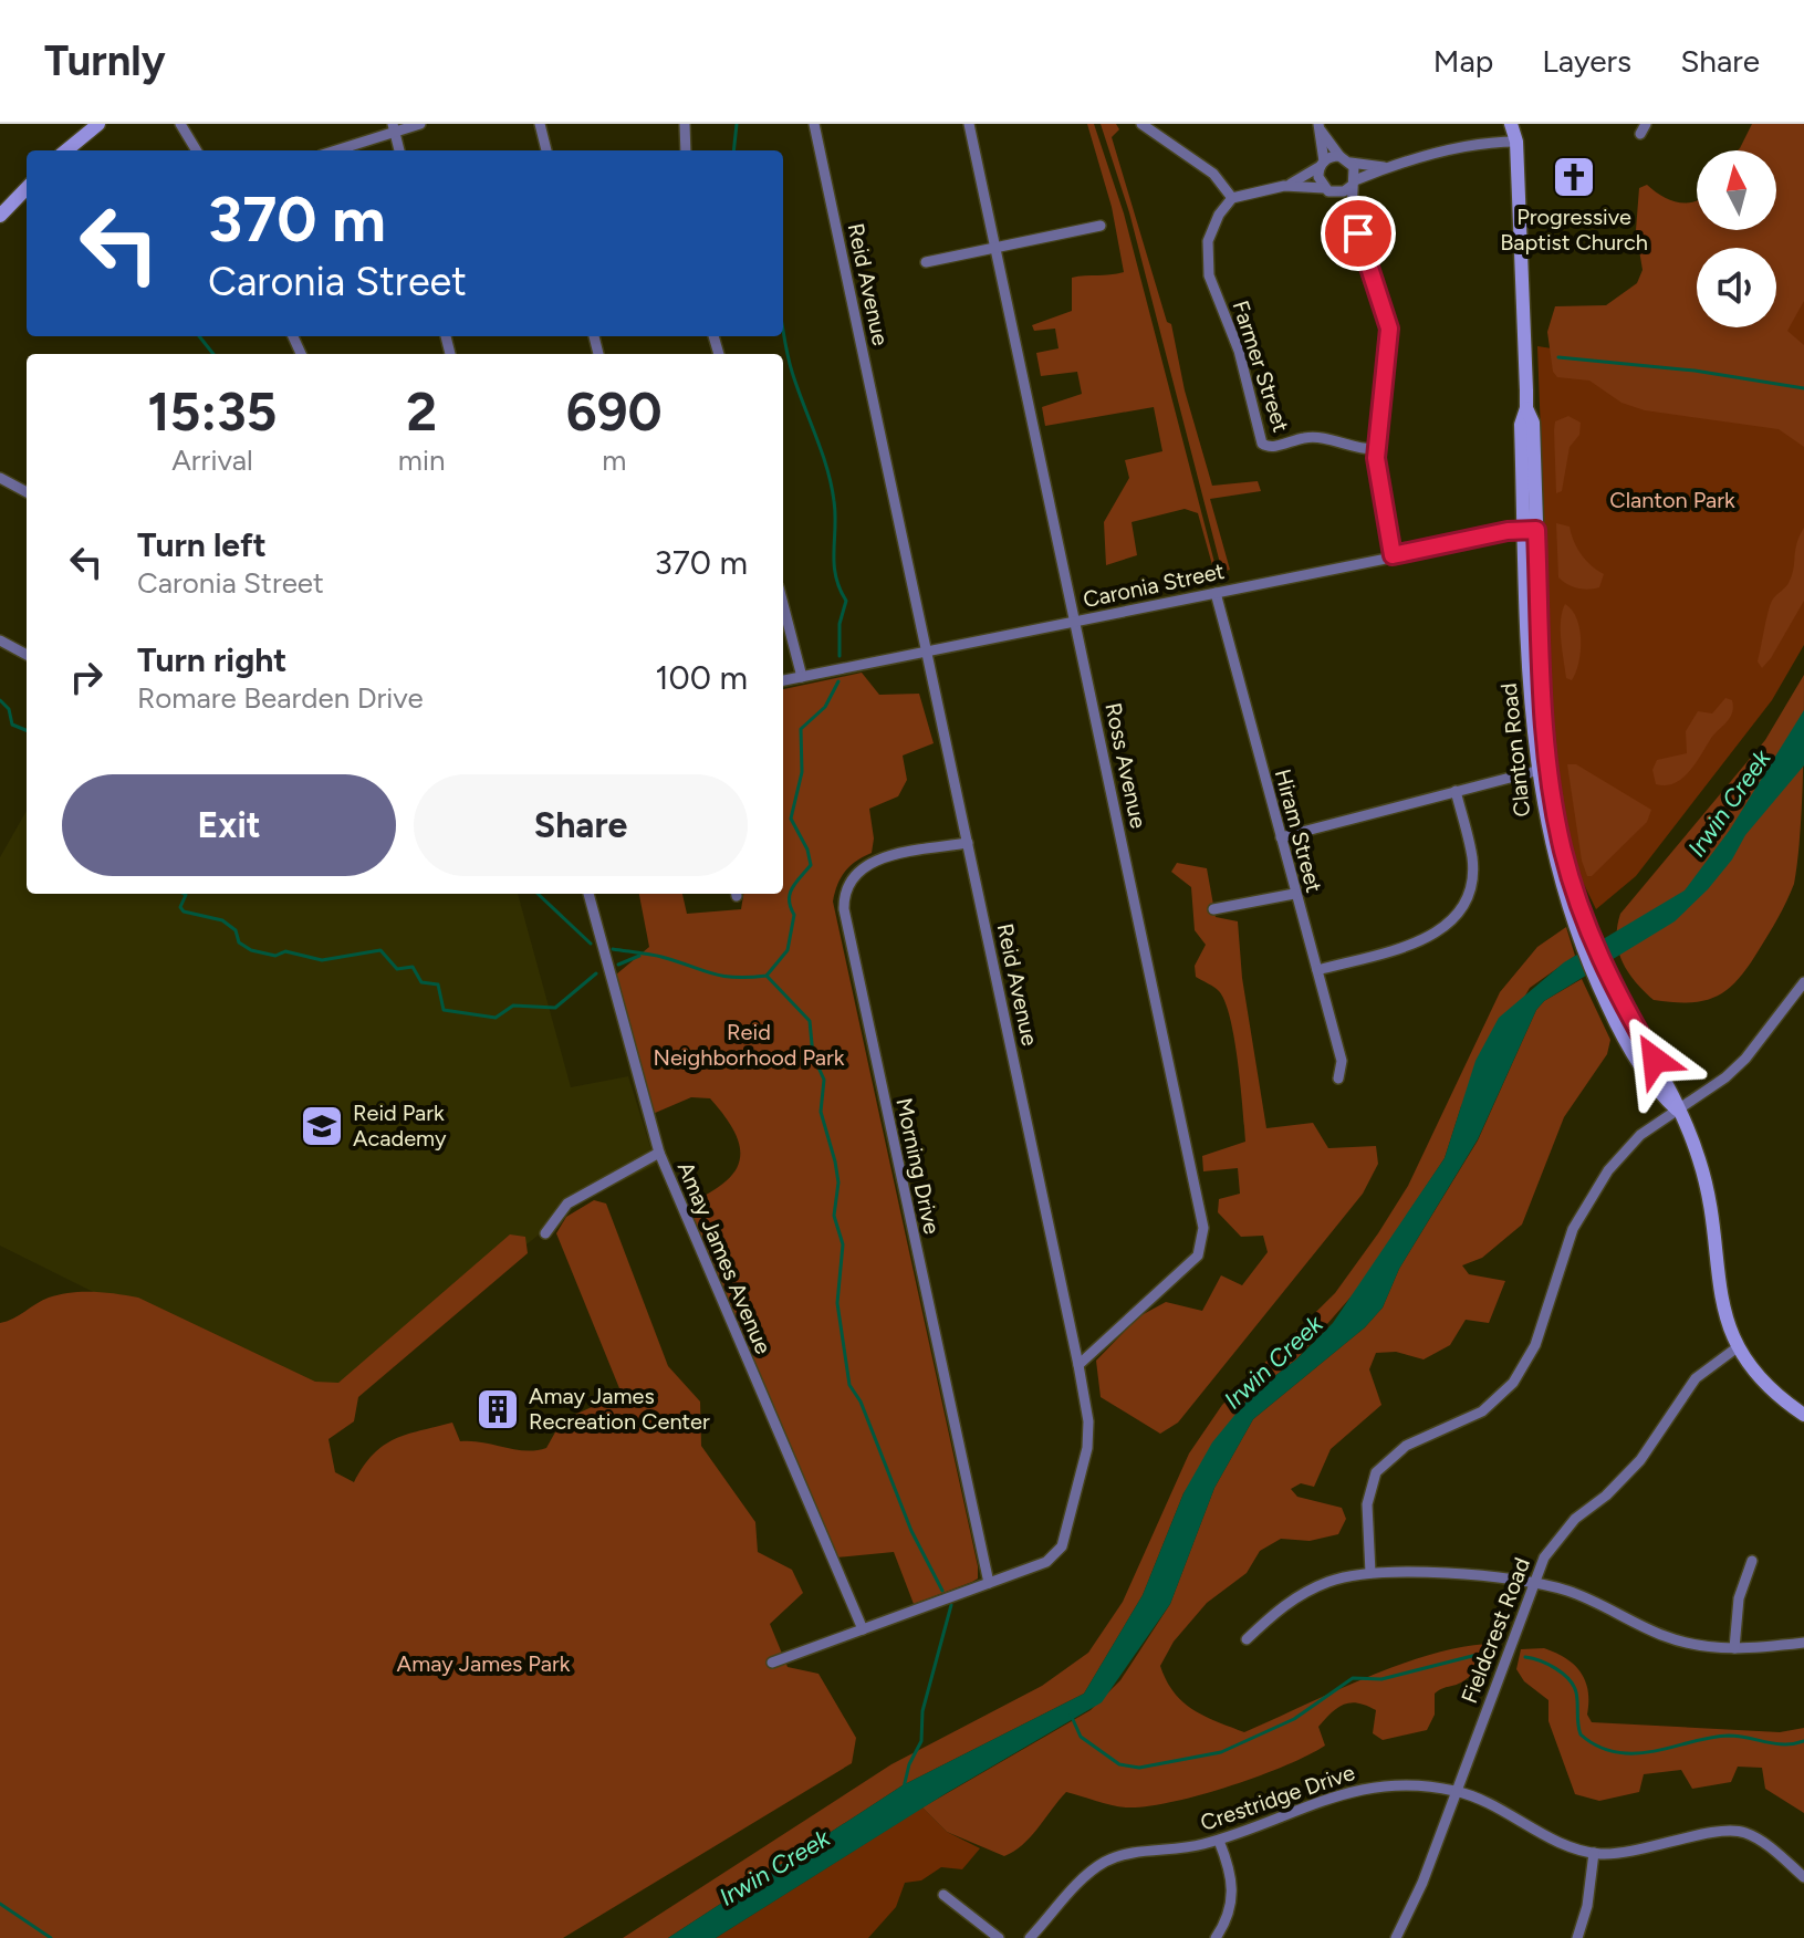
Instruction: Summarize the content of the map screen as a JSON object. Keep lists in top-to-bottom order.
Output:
{
  "streets": {
    "main road": ["Clanton Road"],
    "street": [
      "Reid Avenue",
      "Farmer Street",
      "Caronia Street",
      "Ross Avenue",
      "Hiram Street",
      "Morning Drive",
      "Amay James Avenue",
      "Fieldcrest Road",
      "Crestridge Drive"
    ]
  },
  "crossings": [
    ["Reid Avenue", "Caronia Street"],
    ["Reid Avenue", "Ross Avenue"],
    ["Reid Avenue", "Morning Drive"],
    ["Reid Avenue", "Amay James Avenue"],
    ["Caronia Street", "Clanton Road"],
    ["Caronia Street", "Ross Avenue"],
    ["Caronia Street", "Hiram Street"],
    ["Clanton Road", "Fieldcrest Road"],
    ["Fieldcrest Road", "Crestridge Drive"]
  ],
  "water": ["Irwin Creek"],
  "parks": ["Clanton Park", "Reid Neighborhood Park", "Amay James Park"],
  "places": {
    "church": ["Progressive Baptist Church"],
    "school or university": ["Reid Park Academy"],
    "building": ["Amay James Recreation Center"]
  },
  "north": "top",
  "page": {
    "header": "Turnly",
    "nav": ["Map", "Layers", "Share"],
    "turn": ["370 m", "Caronia Street"],
    "eta": [
      "15:35",
      "Arrival",
      "2",
      "min",
      "690",
      "m"
    ],
    "list": [
      {
        "name": "Turn left",
        "note": "Caronia Street",
        "value": "370 m"
      },
      {
        "name": "Turn right",
        "note": "Romare Bearden Drive",
        "value": "100 m"
      }
    ],
    "buttons": ["Exit", "Share"]
  }
}
